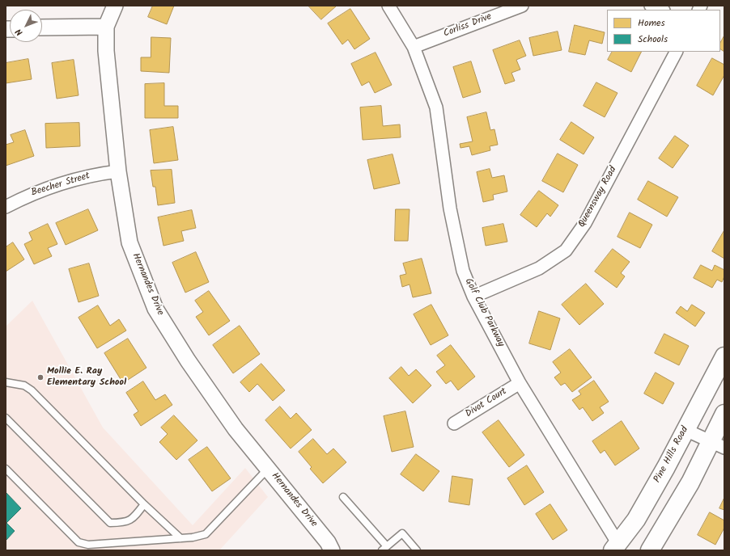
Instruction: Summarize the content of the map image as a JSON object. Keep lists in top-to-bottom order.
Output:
{
  "streets": {
    "main road": ["Pine Hills Road"],
    "street": [
      "Corliss Drive",
      "Beecher Street",
      "Queensway Road",
      "Hernandes Drive",
      "Golf Club Parkway",
      "Divot Court"
    ]
  },
  "crossings": [
    ["Corliss Drive", "Golf Club Parkway"],
    ["Beecher Street", "Hernandes Drive"],
    ["Queensway Road", "Golf Club Parkway"],
    ["Golf Club Parkway", "Divot Court"],
    ["Golf Club Parkway", "Pine Hills Road"]
  ],
  "places": ["Mollie E. Ray Elementary School"],
  "legend": ["Homes", "Schools"],
  "north": "bottom left"
}
